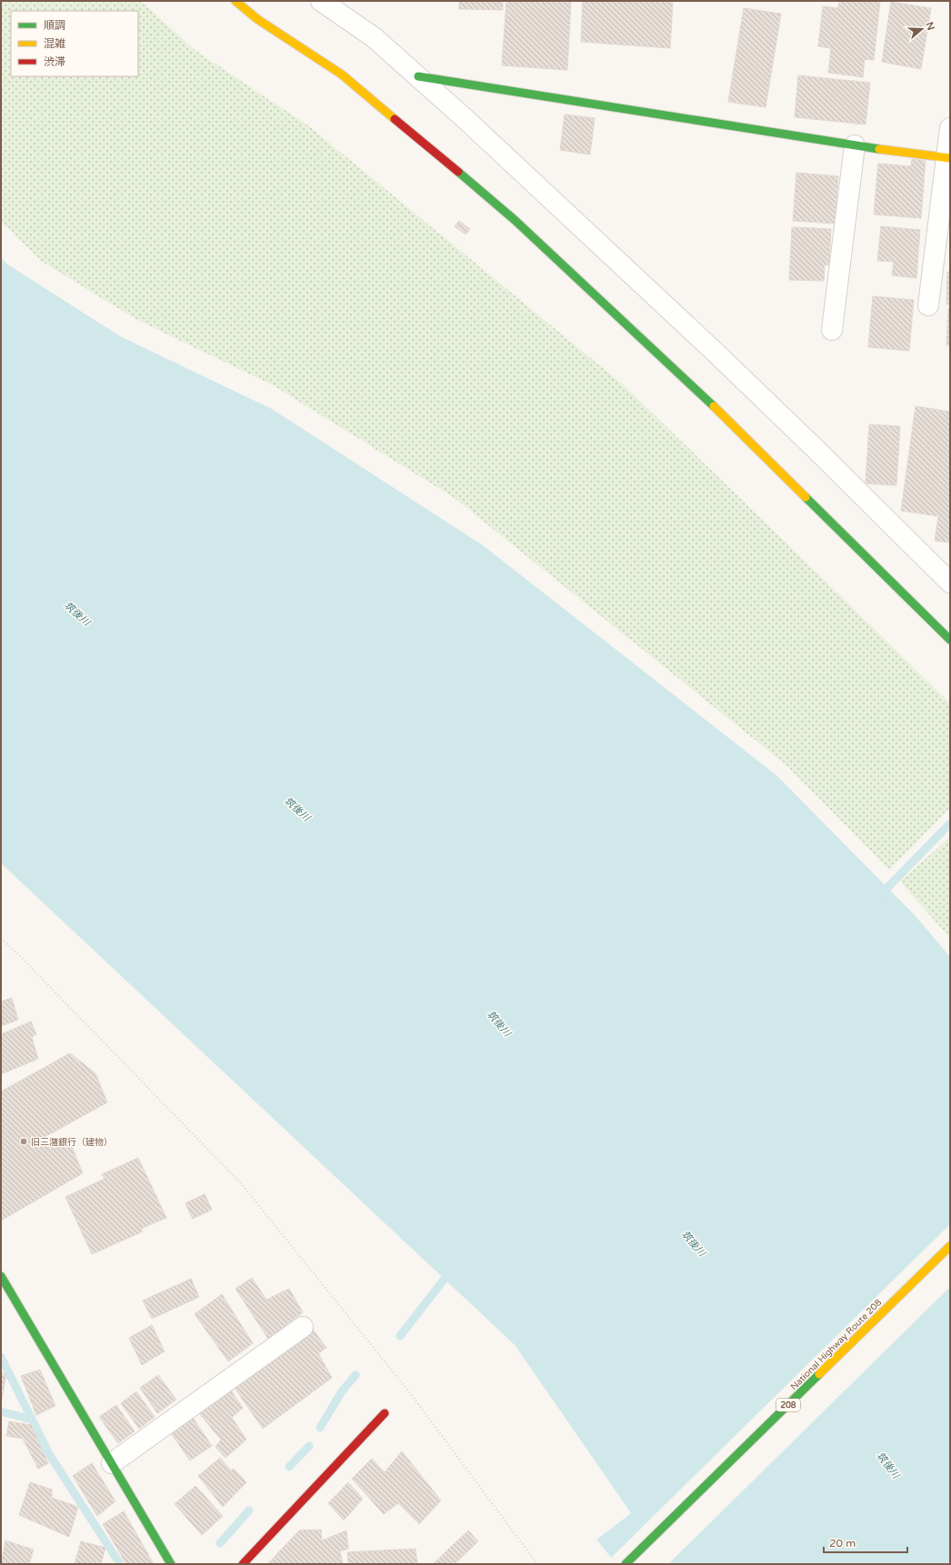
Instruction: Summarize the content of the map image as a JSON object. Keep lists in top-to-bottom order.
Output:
{
  "streets": {
    "main road": ["National Highway Route 208", "208"]
  },
  "water": ["筑後川"],
  "places": ["旧三潴銀行（建物）"],
  "legend": ["順調", "混雑", "渋滞"],
  "scale_bar": "20 m",
  "north": "right"
}
